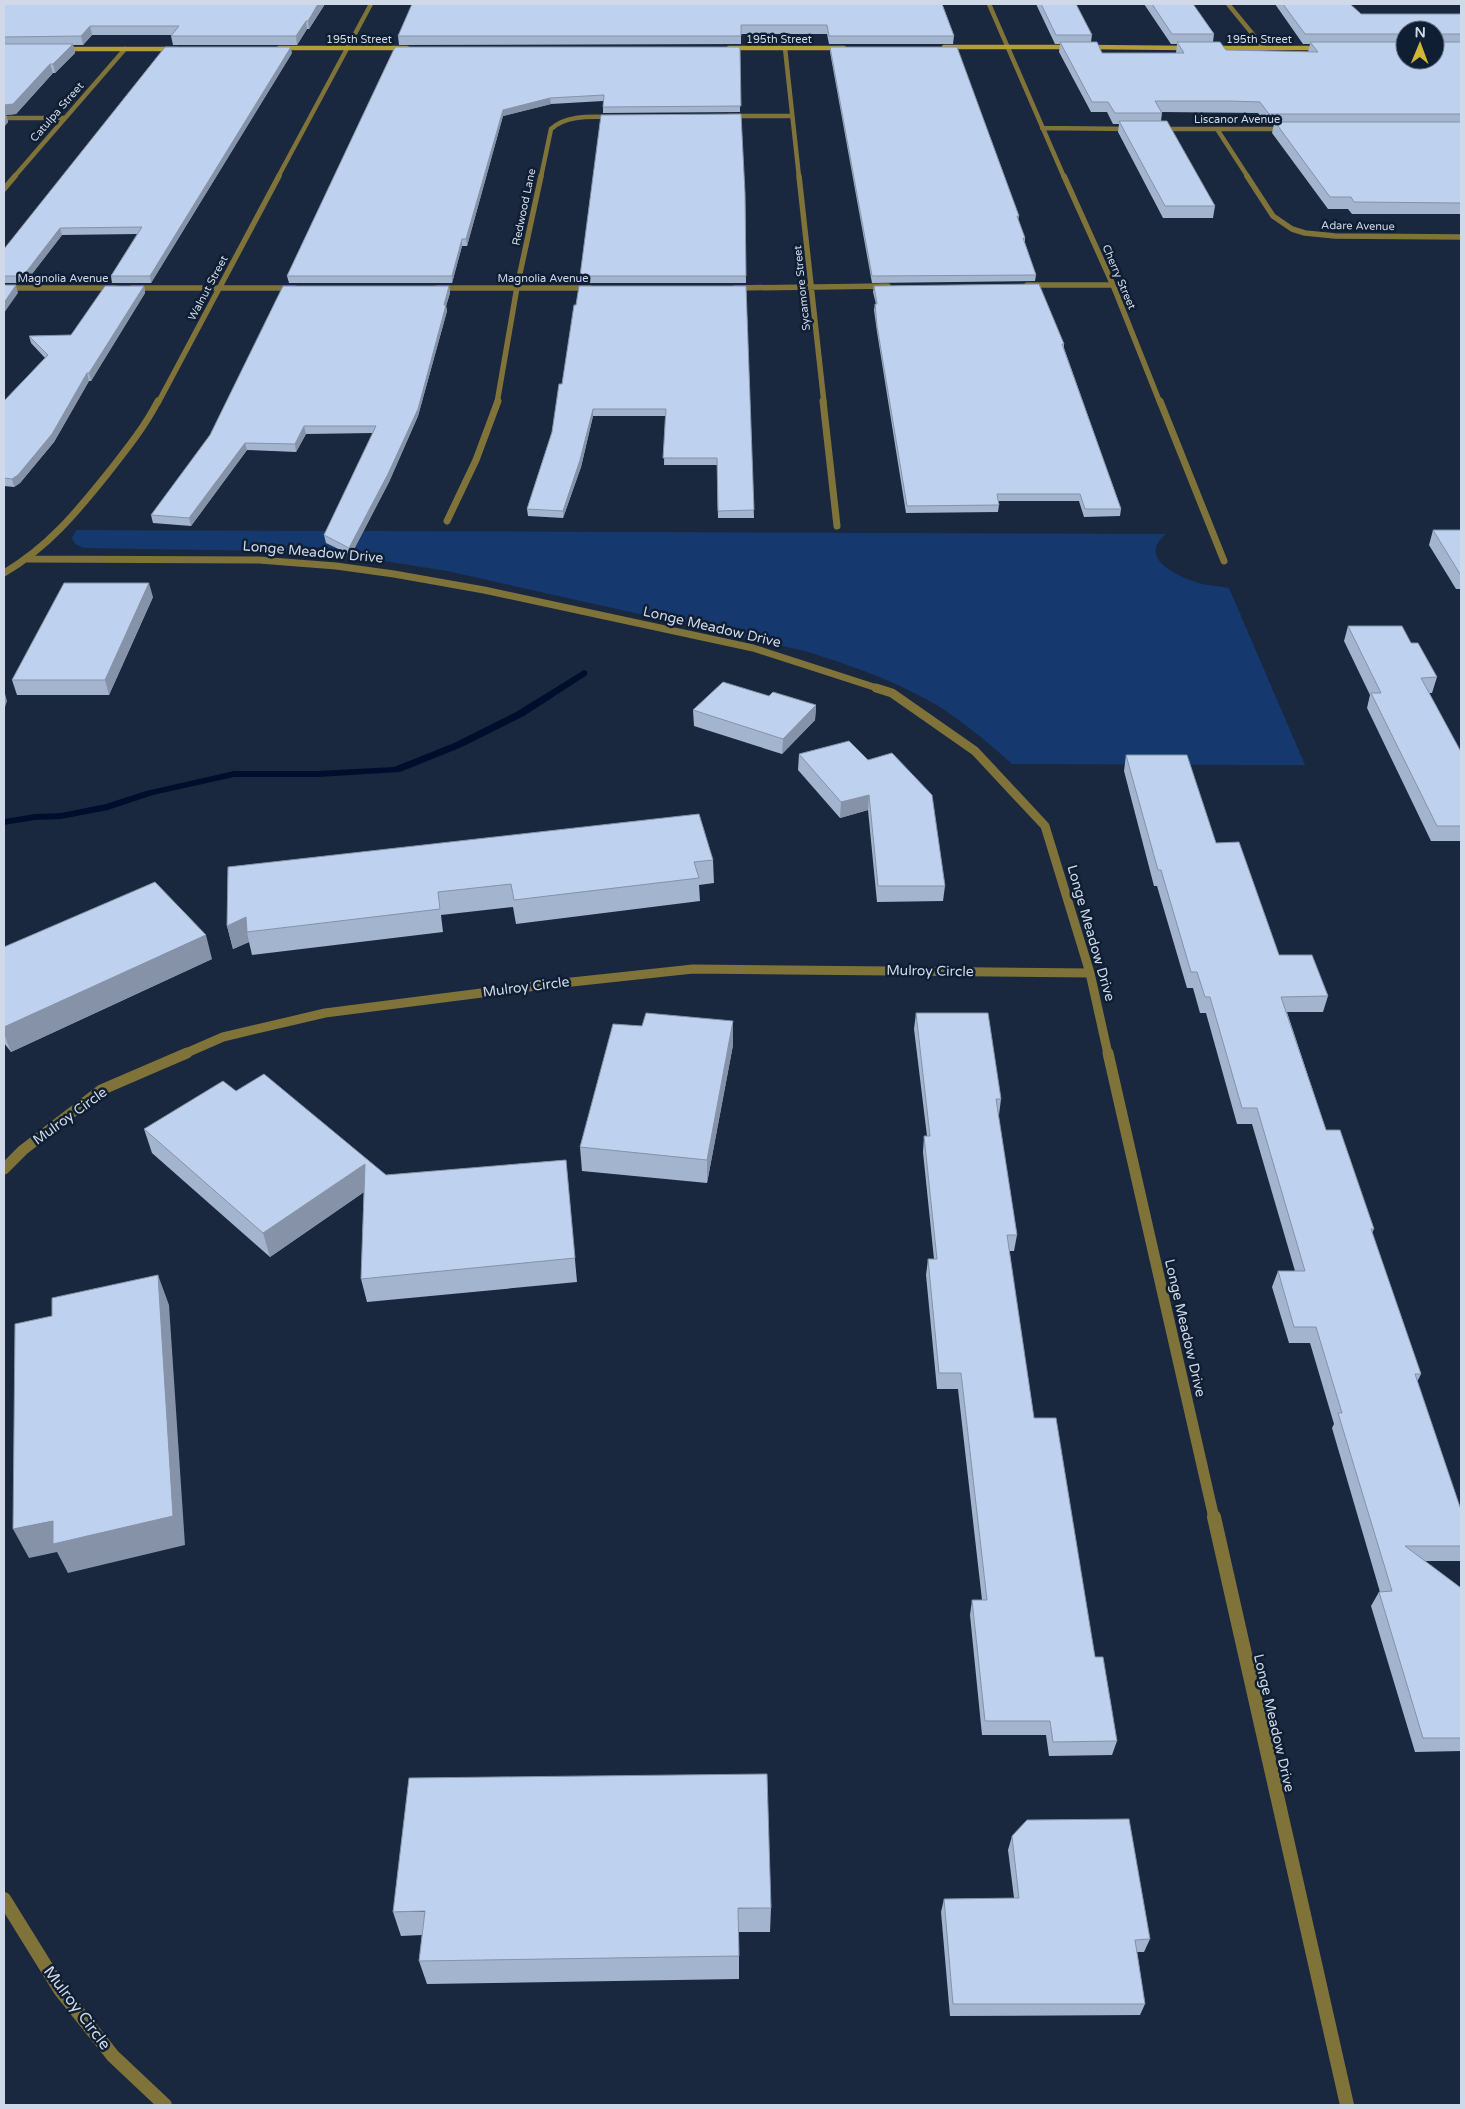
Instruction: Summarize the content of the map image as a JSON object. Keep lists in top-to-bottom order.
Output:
{
  "streets": {
    "street": [
      "195th Street",
      "Catulpa Street",
      "Liscanor Avenue",
      "Redwood Lane",
      "Adare Avenue",
      "Cherry Street",
      "Magnolia Avenue",
      "Walnut Street",
      "Sycamore Street",
      "Longe Meadow Drive",
      "Mulroy Circle"
    ]
  },
  "crossings": [
    ["195th Street", "Walnut Street"],
    ["195th Street", "Sycamore Street"],
    ["Liscanor Avenue", "Adare Avenue"],
    ["Redwood Lane", "Magnolia Avenue"],
    ["Magnolia Avenue", "Walnut Street"],
    ["Walnut Street", "Longe Meadow Drive"],
    ["Longe Meadow Drive", "Mulroy Circle"]
  ],
  "north": "top"
}
